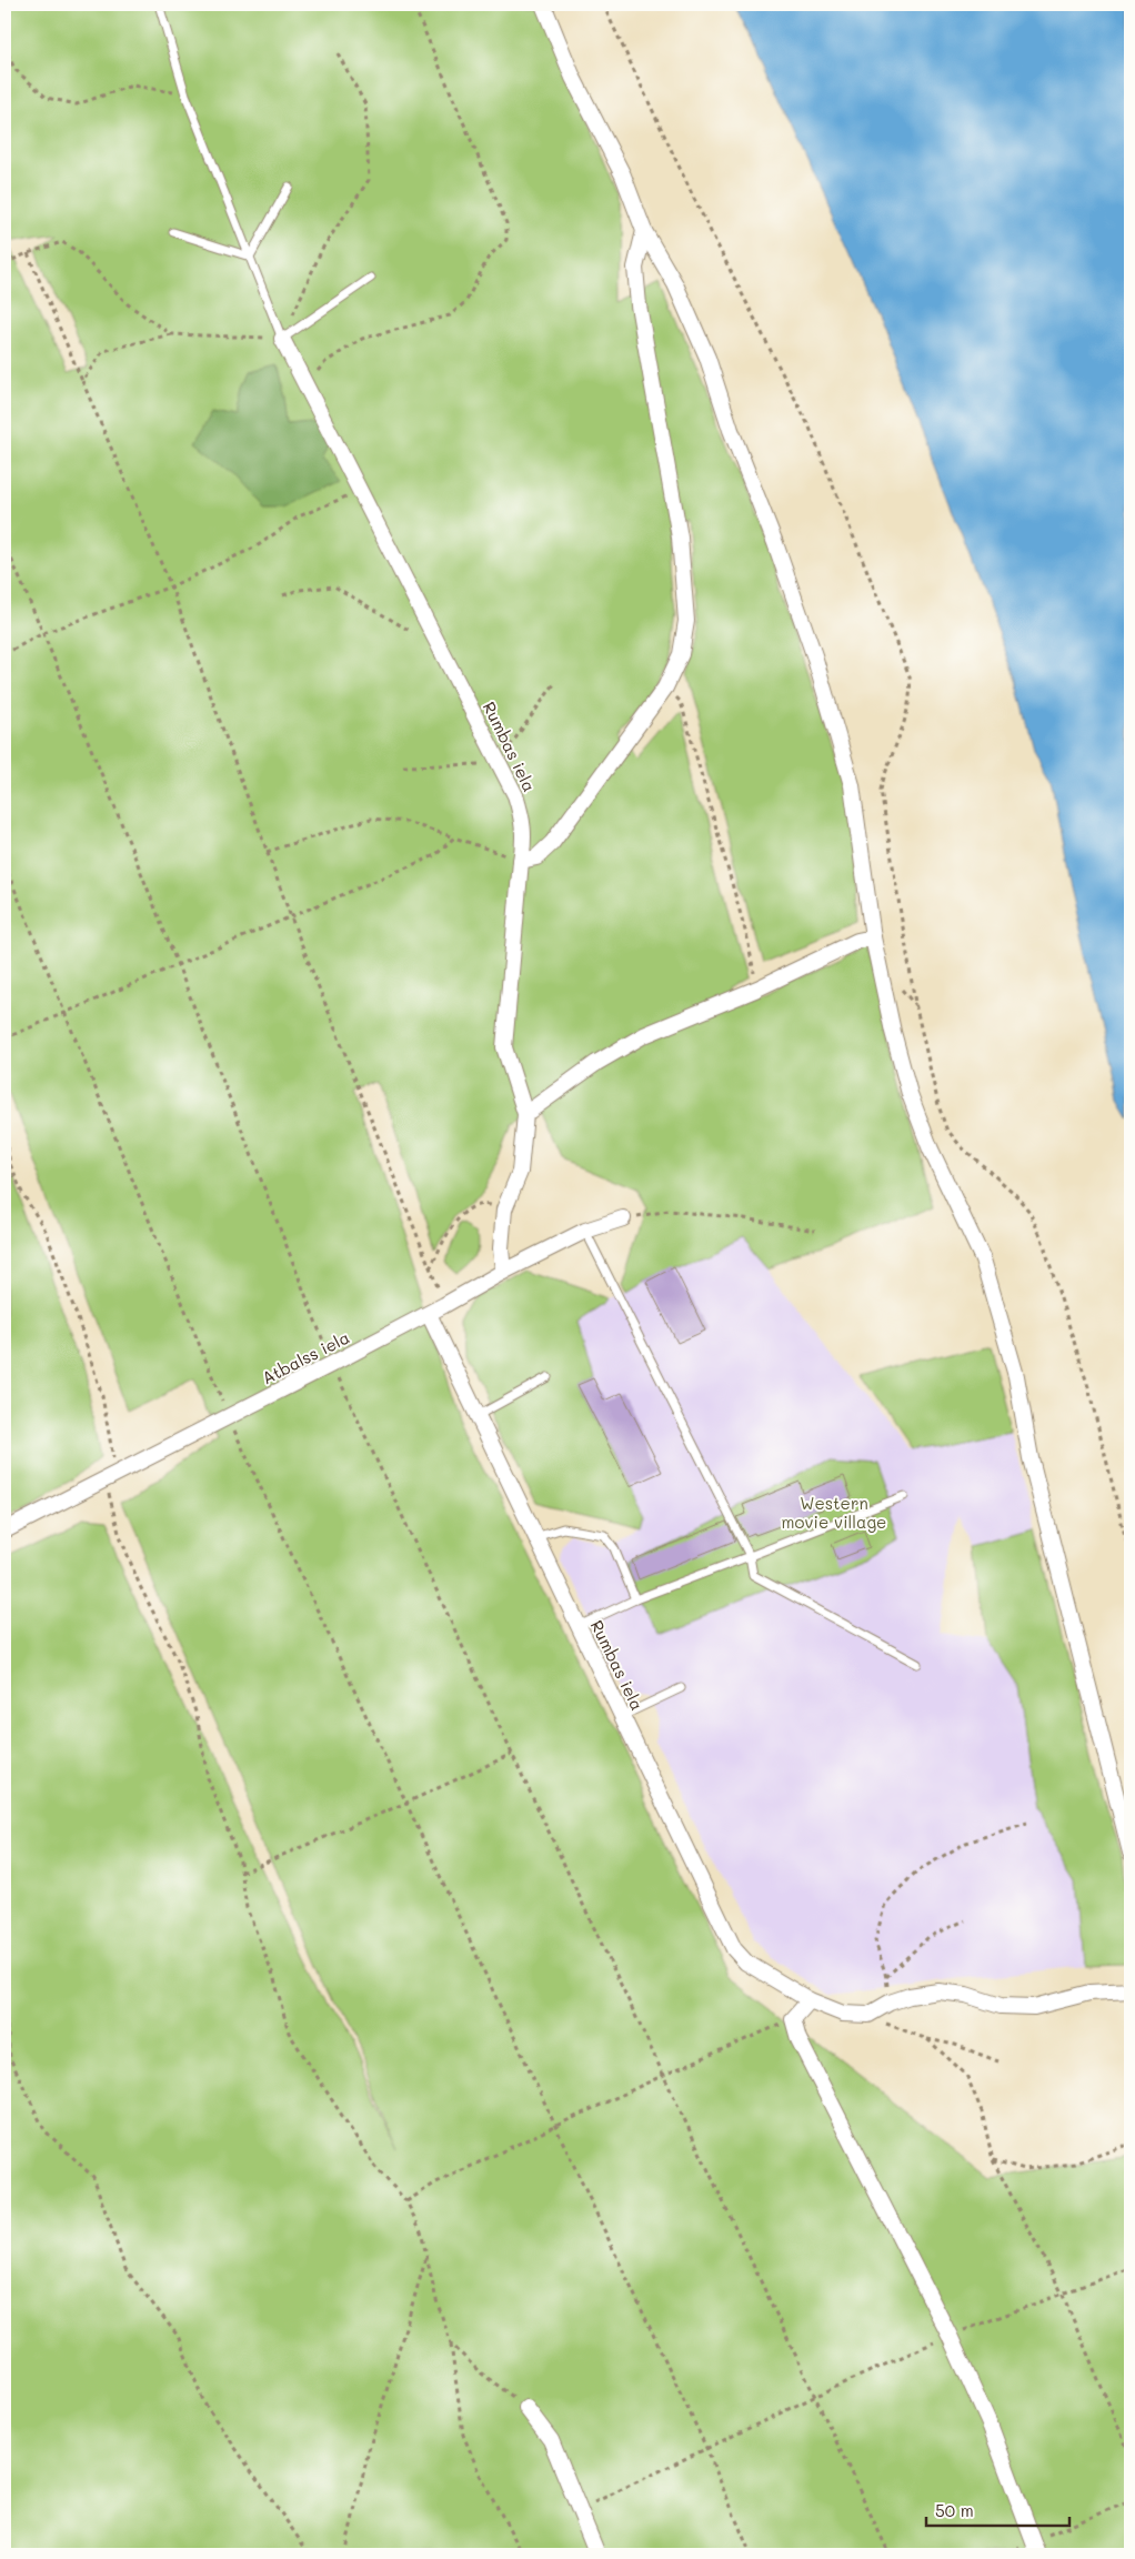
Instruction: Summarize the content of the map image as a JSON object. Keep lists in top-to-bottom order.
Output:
{
  "streets": {
    "street": ["Rumbas iela", "Atbalss iela"]
  },
  "crossings": [
    ["Rumbas iela", "Atbalss iela"]
  ],
  "parks": ["Western movie village"],
  "scale_bar": "50 m"
}
